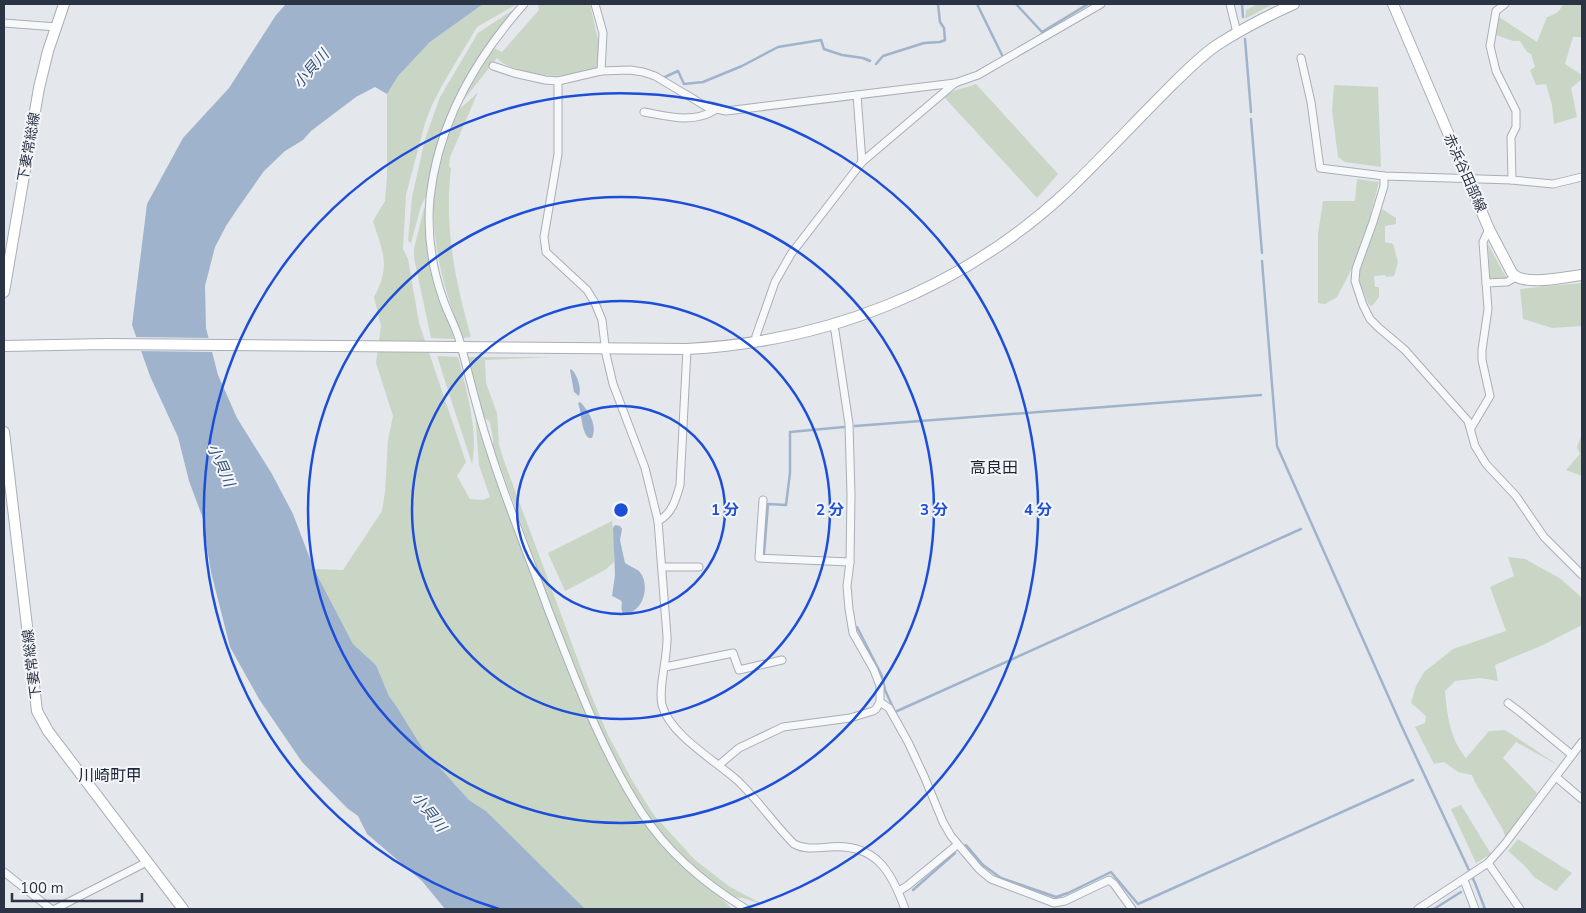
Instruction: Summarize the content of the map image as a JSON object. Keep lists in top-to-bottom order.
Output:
{
  "streets": {
    "street": ["下妻常総線", "赤浜谷田部線"]
  },
  "districts": ["高良田", "川崎町甲"],
  "water": ["小貝川"],
  "scale_bar": "100 m",
  "rings": [
    "1 分",
    "2 分",
    "3 分",
    "4 分"
  ]
}
